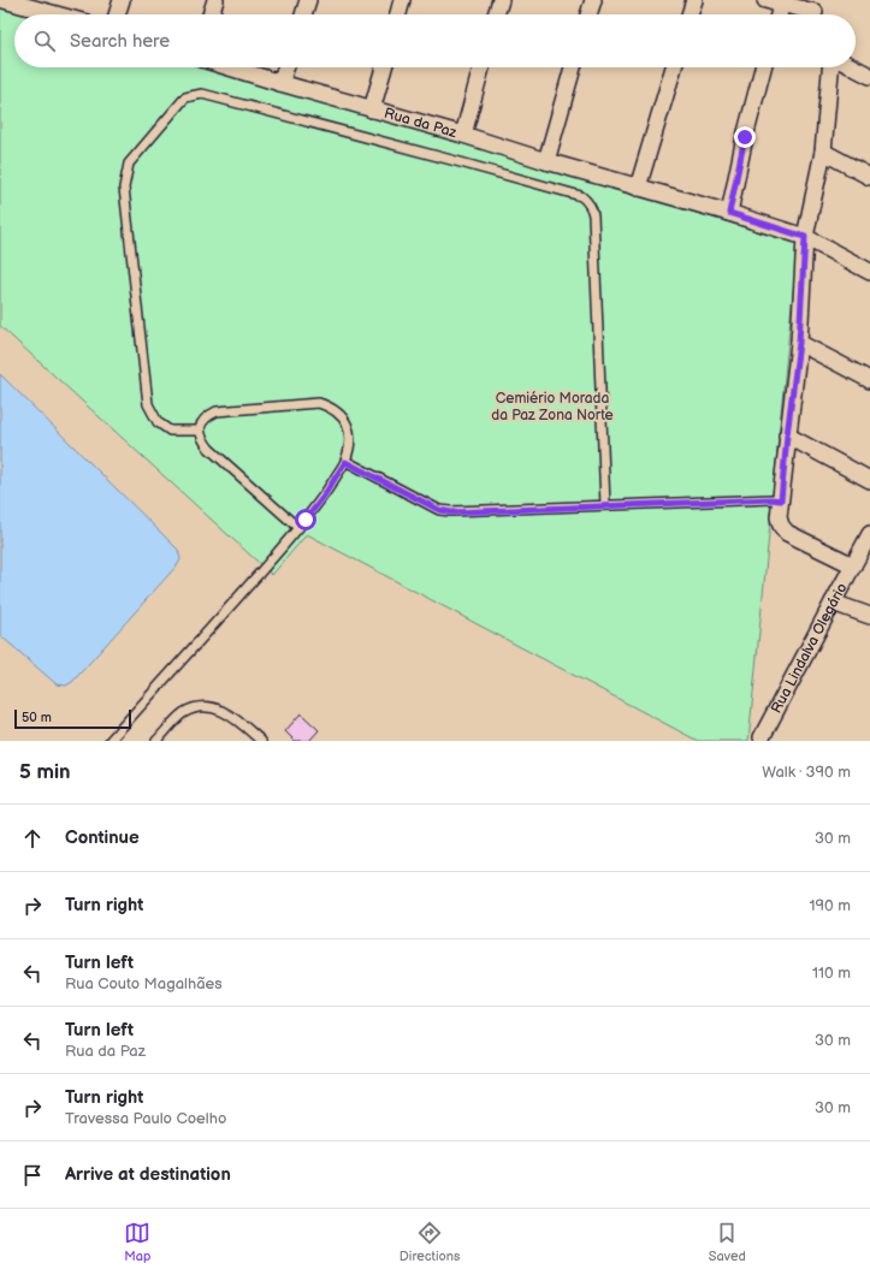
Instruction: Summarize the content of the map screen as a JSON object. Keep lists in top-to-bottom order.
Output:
{
  "streets": {
    "street": ["Rua da Paz", "Rua Lindalva Olegário"]
  },
  "parks": ["Cemiério Morada da Paz Zona Norte"],
  "scale_bar": "50 m",
  "page": {
    "search": "Search here",
    "scale": "50 m",
    "heading": ["5 min", "Walk · 390 m"],
    "list": [
      ["Continue", "30 m"],
      ["Turn right", "190 m"],
      ["Turn left", "Rua Couto Magalhães", "110 m"],
      ["Turn left", "Rua da Paz", "30 m"],
      ["Turn right", "Travessa Paulo Coelho", "30 m"],
      "Arrive at destination"
    ],
    "nav": ["Map", "Directions", "Saved"]
  }
}
